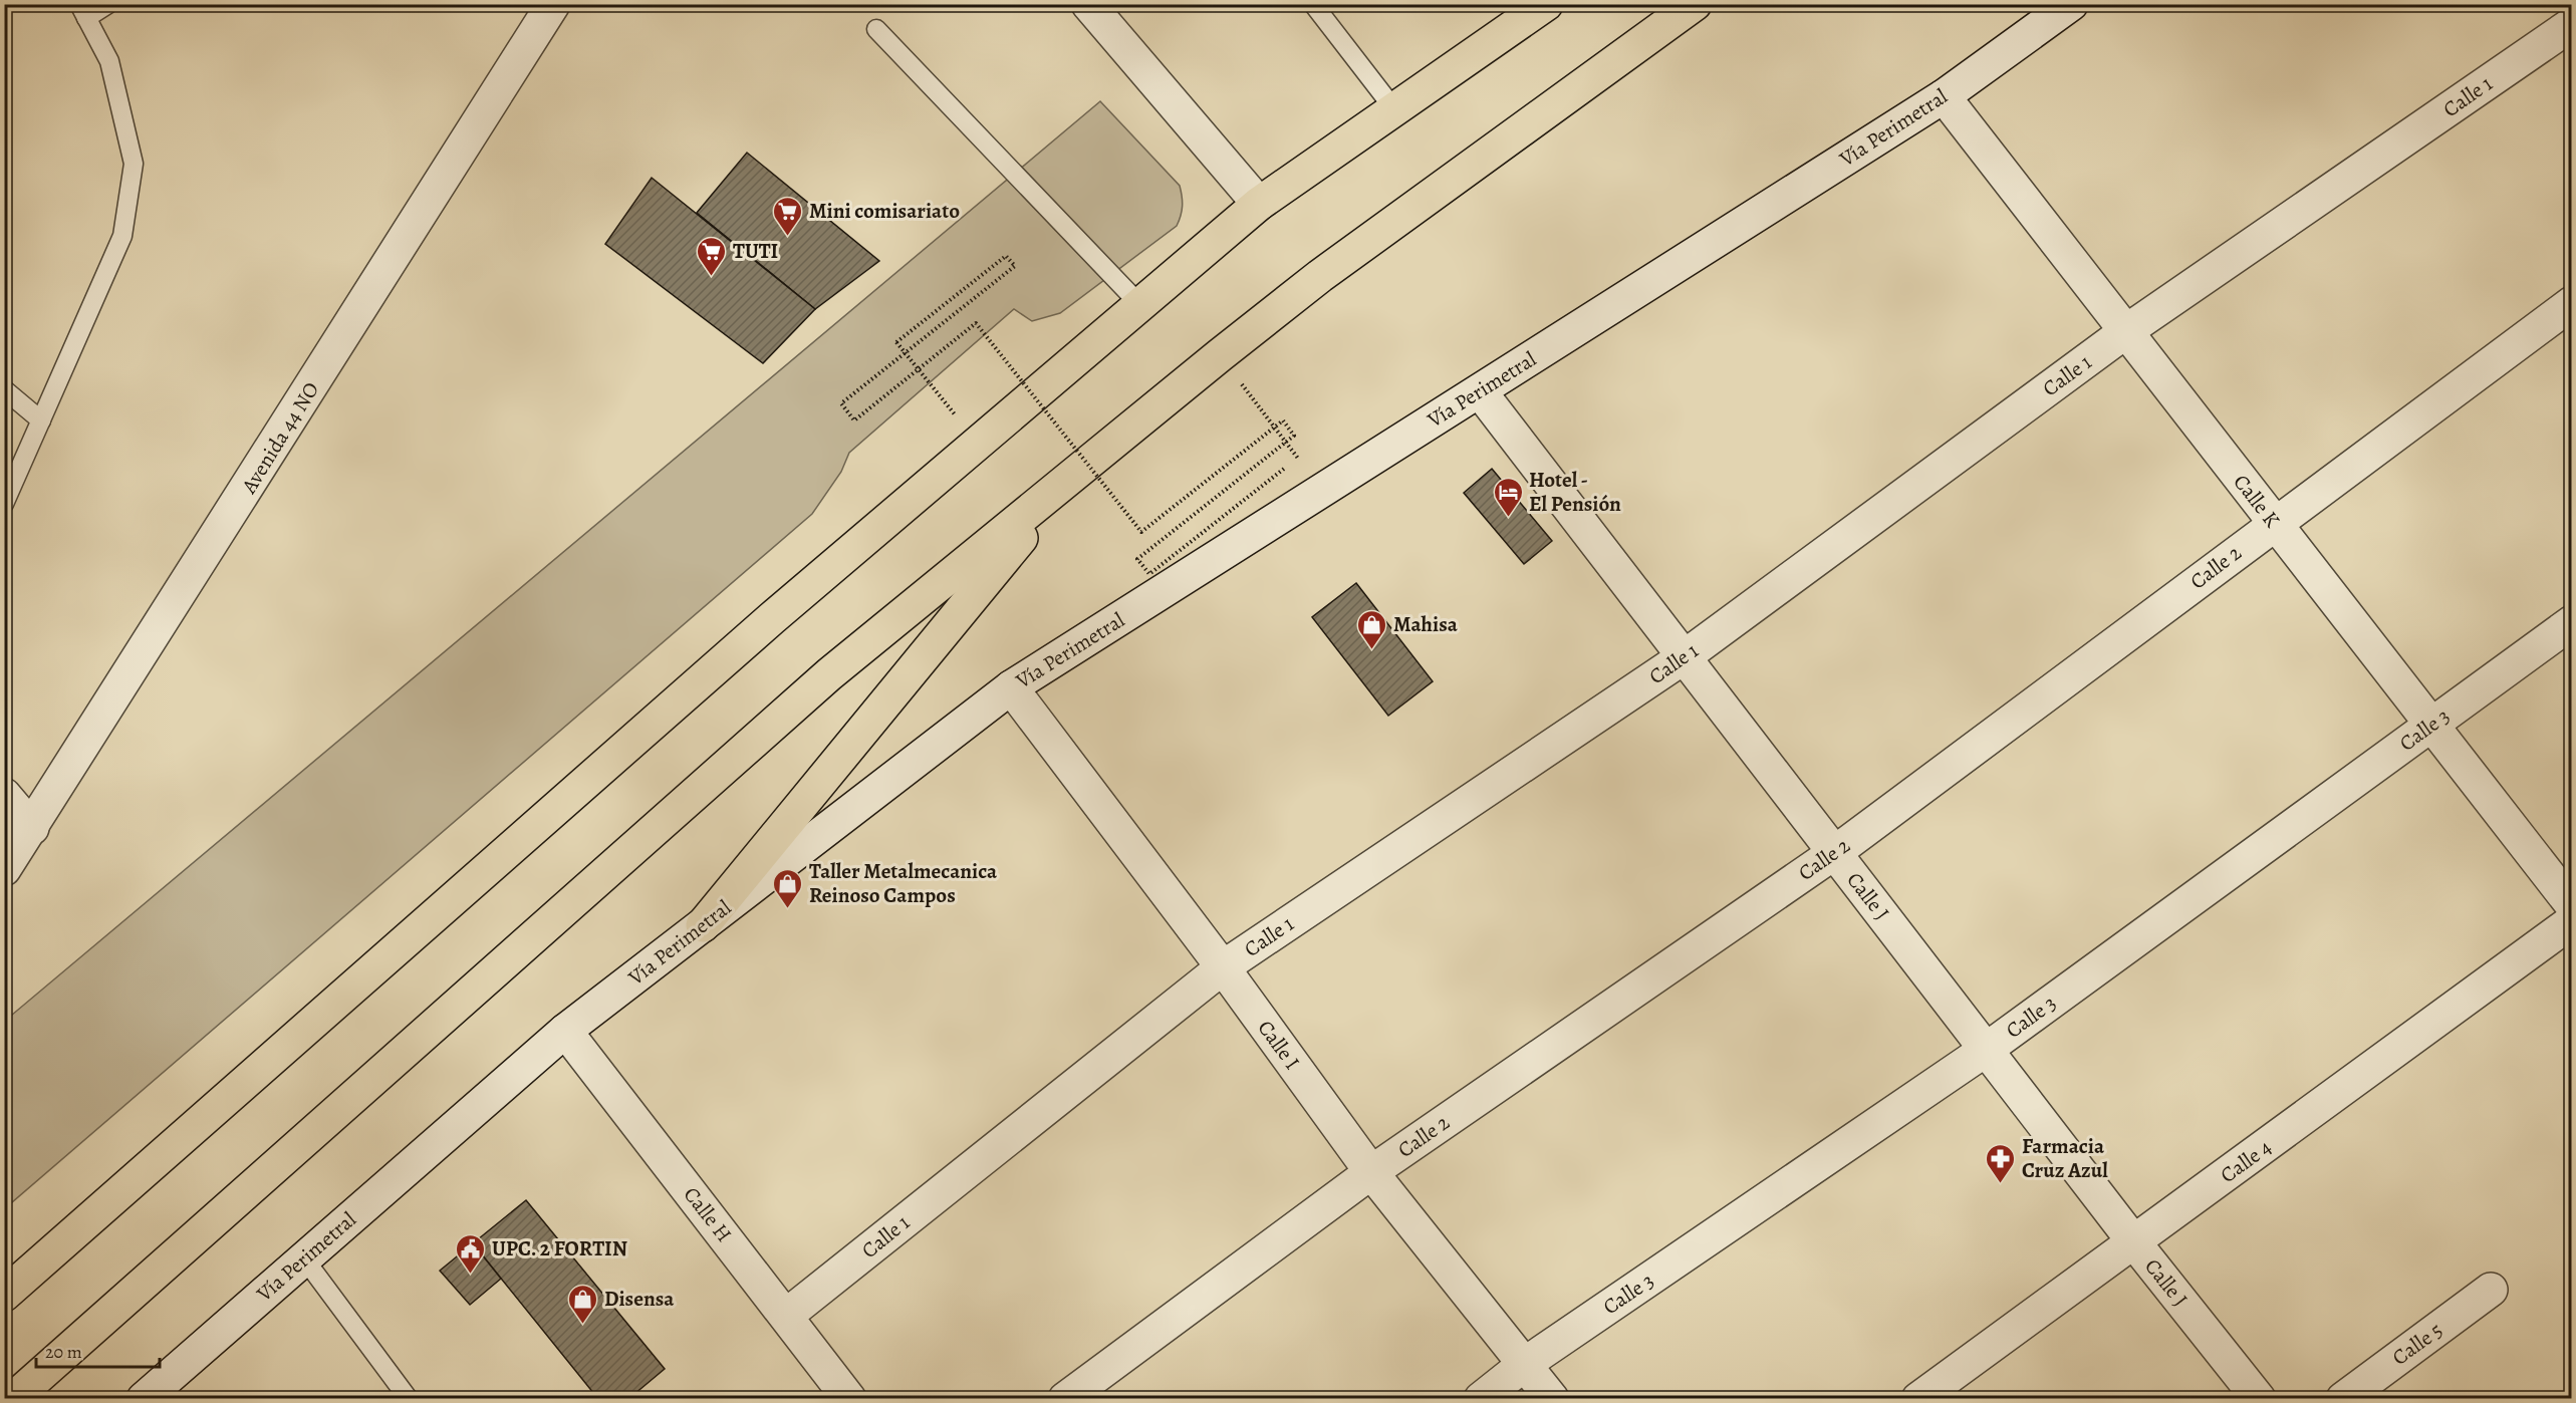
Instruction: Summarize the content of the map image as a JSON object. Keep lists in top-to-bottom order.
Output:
{
  "streets": {
    "street": [
      "Calle 1",
      "Vía Perimetral",
      "Avenida 44 NO",
      "Calle K",
      "Calle 2",
      "Calle 3",
      "Calle J",
      "Calle I",
      "Calle 4",
      "Calle H",
      "Calle 5"
    ]
  },
  "crossings": [
    ["Calle 1", "Calle K"],
    ["Calle 1", "Calle J"],
    ["Calle 1", "Calle I"],
    ["Calle 1", "Calle H"],
    ["Vía Perimetral", "Calle K"],
    ["Vía Perimetral", "Calle J"],
    ["Vía Perimetral", "Calle I"],
    ["Vía Perimetral", "Calle H"],
    ["Calle K", "Calle 2"],
    ["Calle K", "Calle 3"],
    ["Calle 2", "Calle J"],
    ["Calle 2", "Calle I"],
    ["Calle 3", "Calle J"],
    ["Calle 3", "Calle I"],
    ["Calle J", "Calle 4"]
  ],
  "places": {
    "supermarket": ["Mini comisariato", "TUTI"],
    "hotel": ["Hotel - El Pensión"],
    "shop": ["Mahisa", "Taller Metalmecanica Reinoso Campos", "Disensa"],
    "pharmacy": ["Farmacia Cruz Azul"],
    "public building": ["UPC. 2 FORTIN"]
  },
  "scale_bar": "20 m"
}
